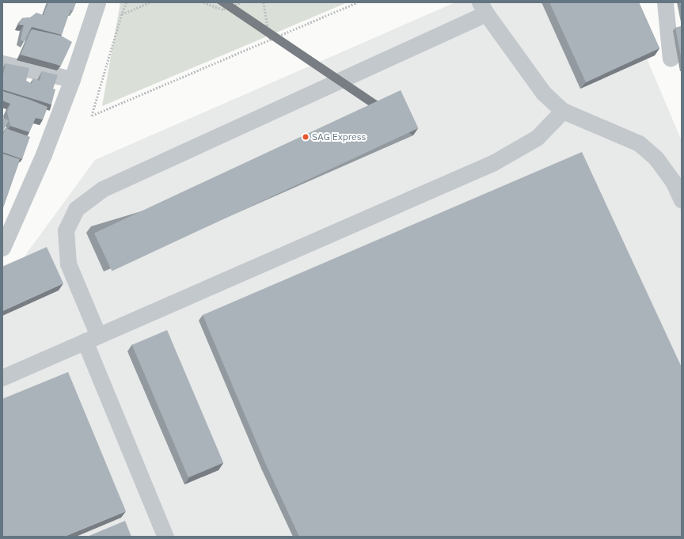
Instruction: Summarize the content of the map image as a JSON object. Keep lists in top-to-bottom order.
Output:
{
  "places": ["SAG Express"]
}
